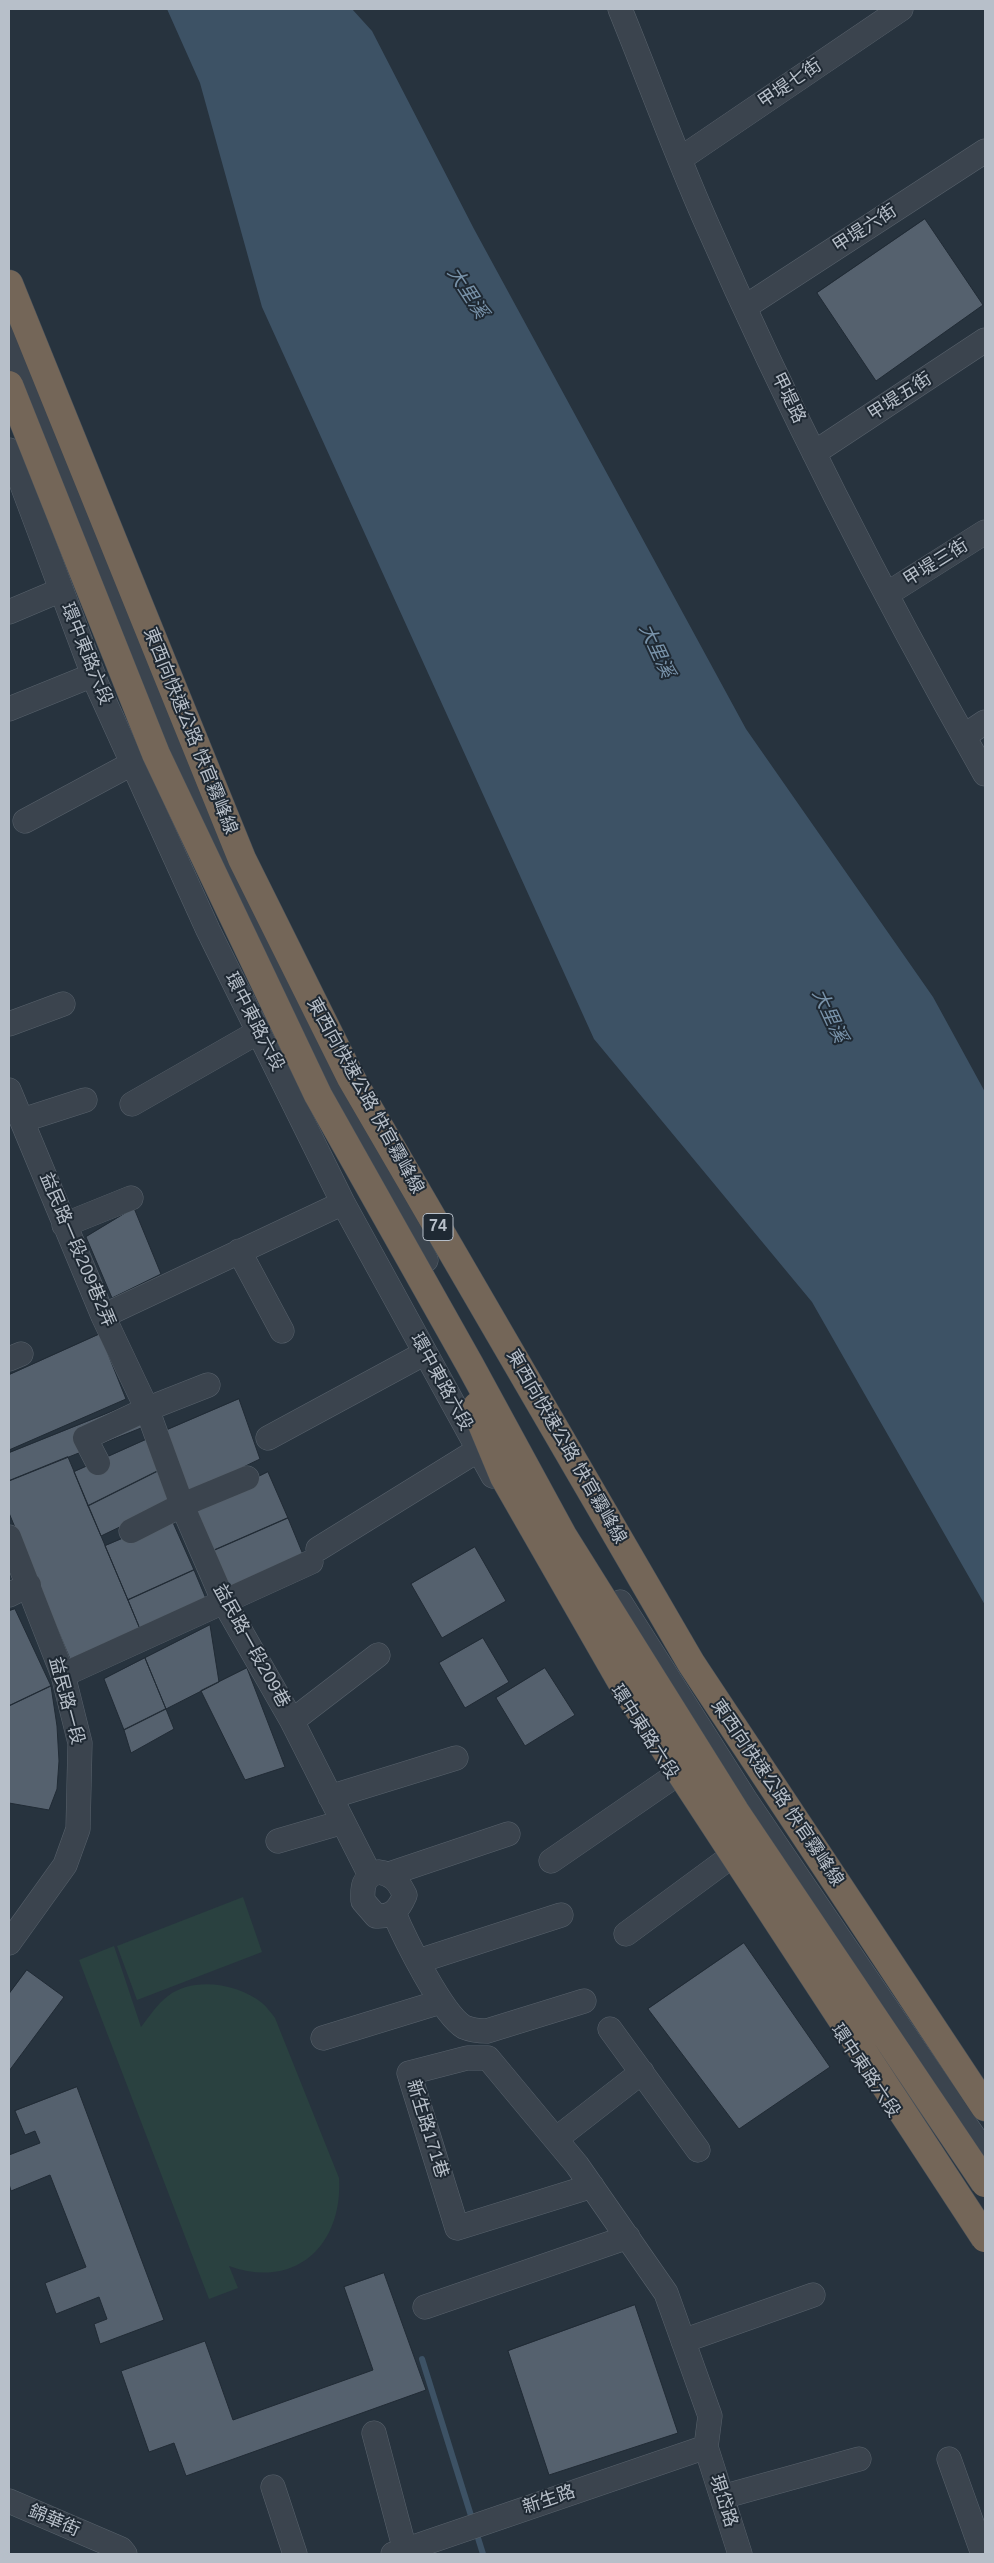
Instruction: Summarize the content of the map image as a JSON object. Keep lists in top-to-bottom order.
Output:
{
  "streets": {
    "highway": ["東西向快速公路 快官霧峰線", "74"],
    "street": [
      "甲堤七街",
      "甲堤六街",
      "甲堤五街",
      "甲堤路",
      "甲堤三街",
      "環中東路六段",
      "益民路一段209巷2弄",
      "益民路一段209巷",
      "益民路一段",
      "新生路171巷",
      "新生路",
      "現岱路",
      "錦華街"
    ]
  },
  "crossings": [
    ["甲堤七街", "甲堤路"],
    ["甲堤六街", "甲堤路"],
    ["甲堤五街", "甲堤路"],
    ["甲堤路", "甲堤三街"],
    ["益民路一段209巷2弄", "益民路一段209巷"],
    ["新生路171巷", "新生路"],
    ["新生路171巷", "現岱路"],
    ["新生路", "現岱路"]
  ],
  "water": ["大里溪"]
}
